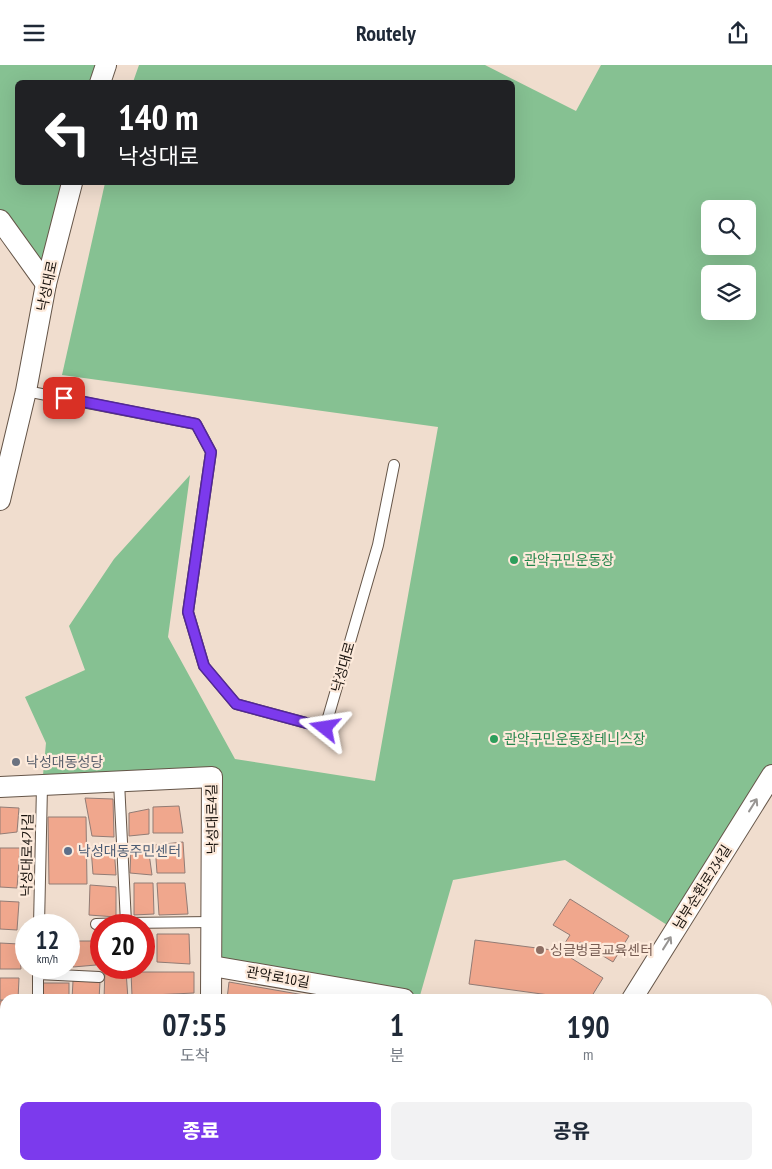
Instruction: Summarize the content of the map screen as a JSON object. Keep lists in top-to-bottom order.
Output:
{
  "streets": {
    "street": [
      "낙성대로",
      "낙성대로4길",
      "남부순환로234길",
      "관악로10길"
    ],
    "lane": ["낙성대로4가길"]
  },
  "crossings": [
    ["낙성대로4길", "낙성대로4가길"],
    ["낙성대로4길", "관악로10길"]
  ],
  "one_way": ["남부순환로234길"],
  "places": [
    "관악구민운동장",
    "관악구민운동장테니스장",
    "낙성대동성당",
    "낙성대동주민센터",
    "싱글벙글교육센터"
  ],
  "page": {
    "header": "Routely",
    "turn": ["140 m", "낙성대로"],
    "speed": "12 km/h",
    "limit": "20",
    "eta": [
      "07:55",
      "도착",
      "1",
      "분",
      "190",
      "m"
    ],
    "buttons": ["종료", "공유"]
  }
}
